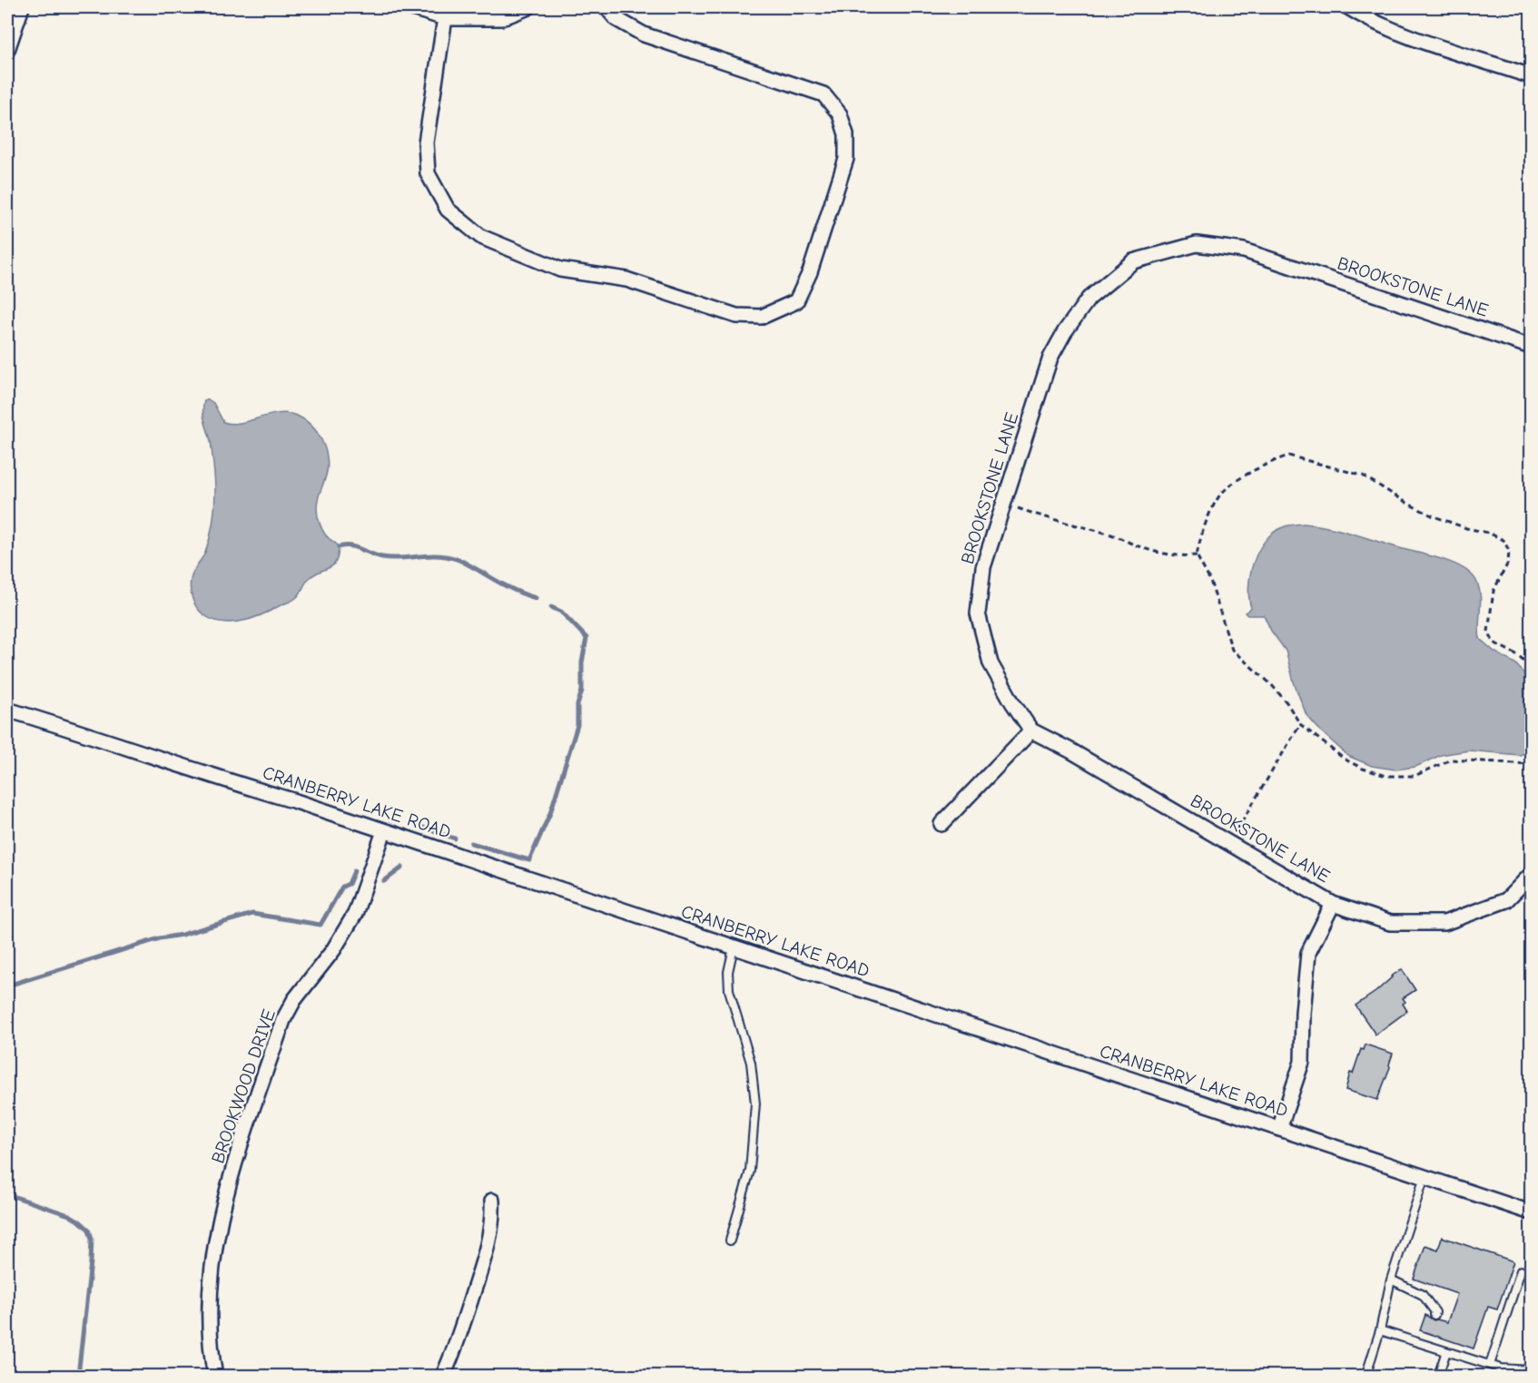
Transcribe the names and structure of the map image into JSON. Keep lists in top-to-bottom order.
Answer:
{
  "streets": {
    "street": ["BROOKSTONE LANE", "CRANBERRY LAKE ROAD", "BROOKWOOD DRIVE"]
  },
  "crossings": [
    ["CRANBERRY LAKE ROAD", "BROOKWOOD DRIVE"]
  ]
}
